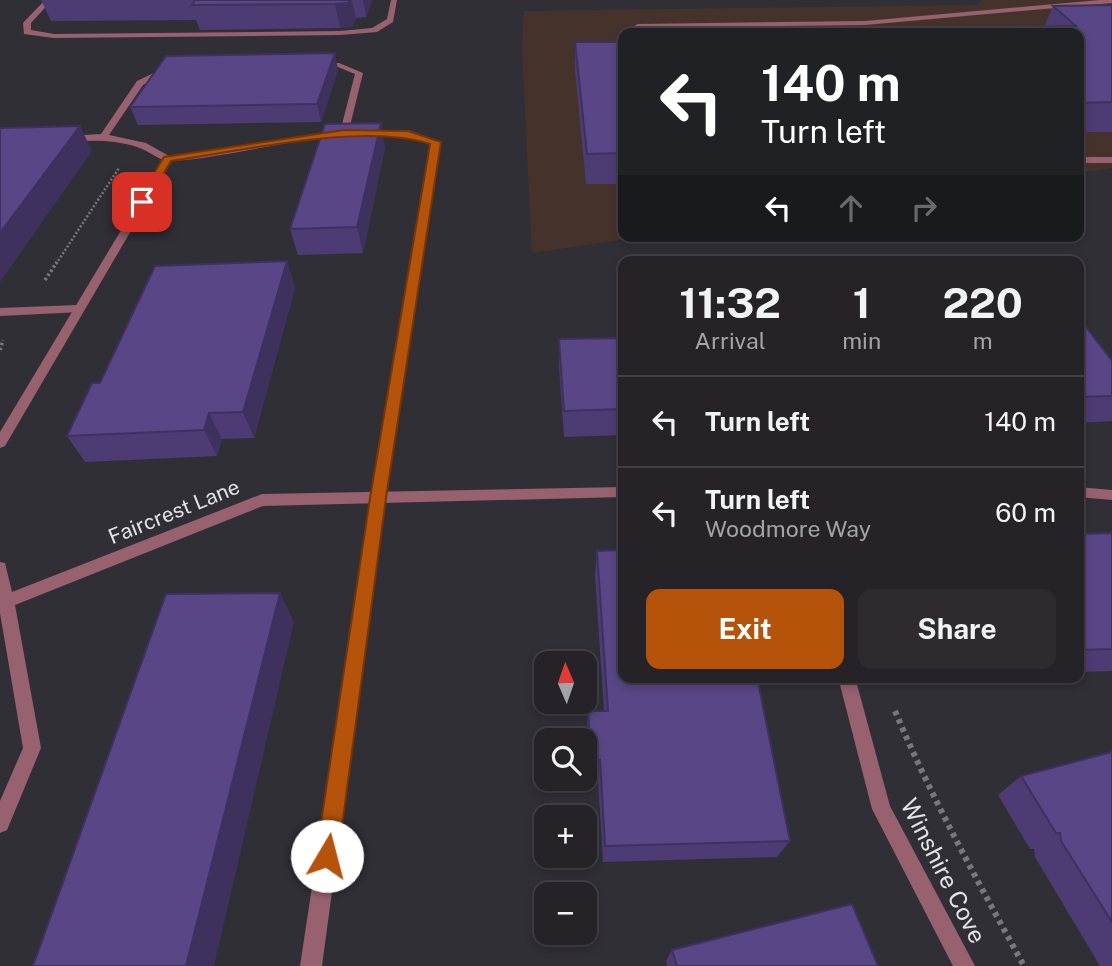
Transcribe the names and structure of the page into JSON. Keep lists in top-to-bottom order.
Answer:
{
  "streets": {
    "street": ["Faircrest Lane", "Winshire Cove"]
  },
  "north": "top",
  "page": {
    "turn": ["140 m", "Turn left"],
    "eta": [
      "11:32",
      "Arrival",
      "1",
      "min",
      "220",
      "m"
    ],
    "list": [
      {
        "name": "Turn left",
        "value": "140 m"
      },
      {
        "name": "Turn left",
        "note": "Woodmore Way",
        "value": "60 m"
      }
    ],
    "buttons": ["Exit", "Share"],
    "map_buttons": ["+", "−"]
  }
}
